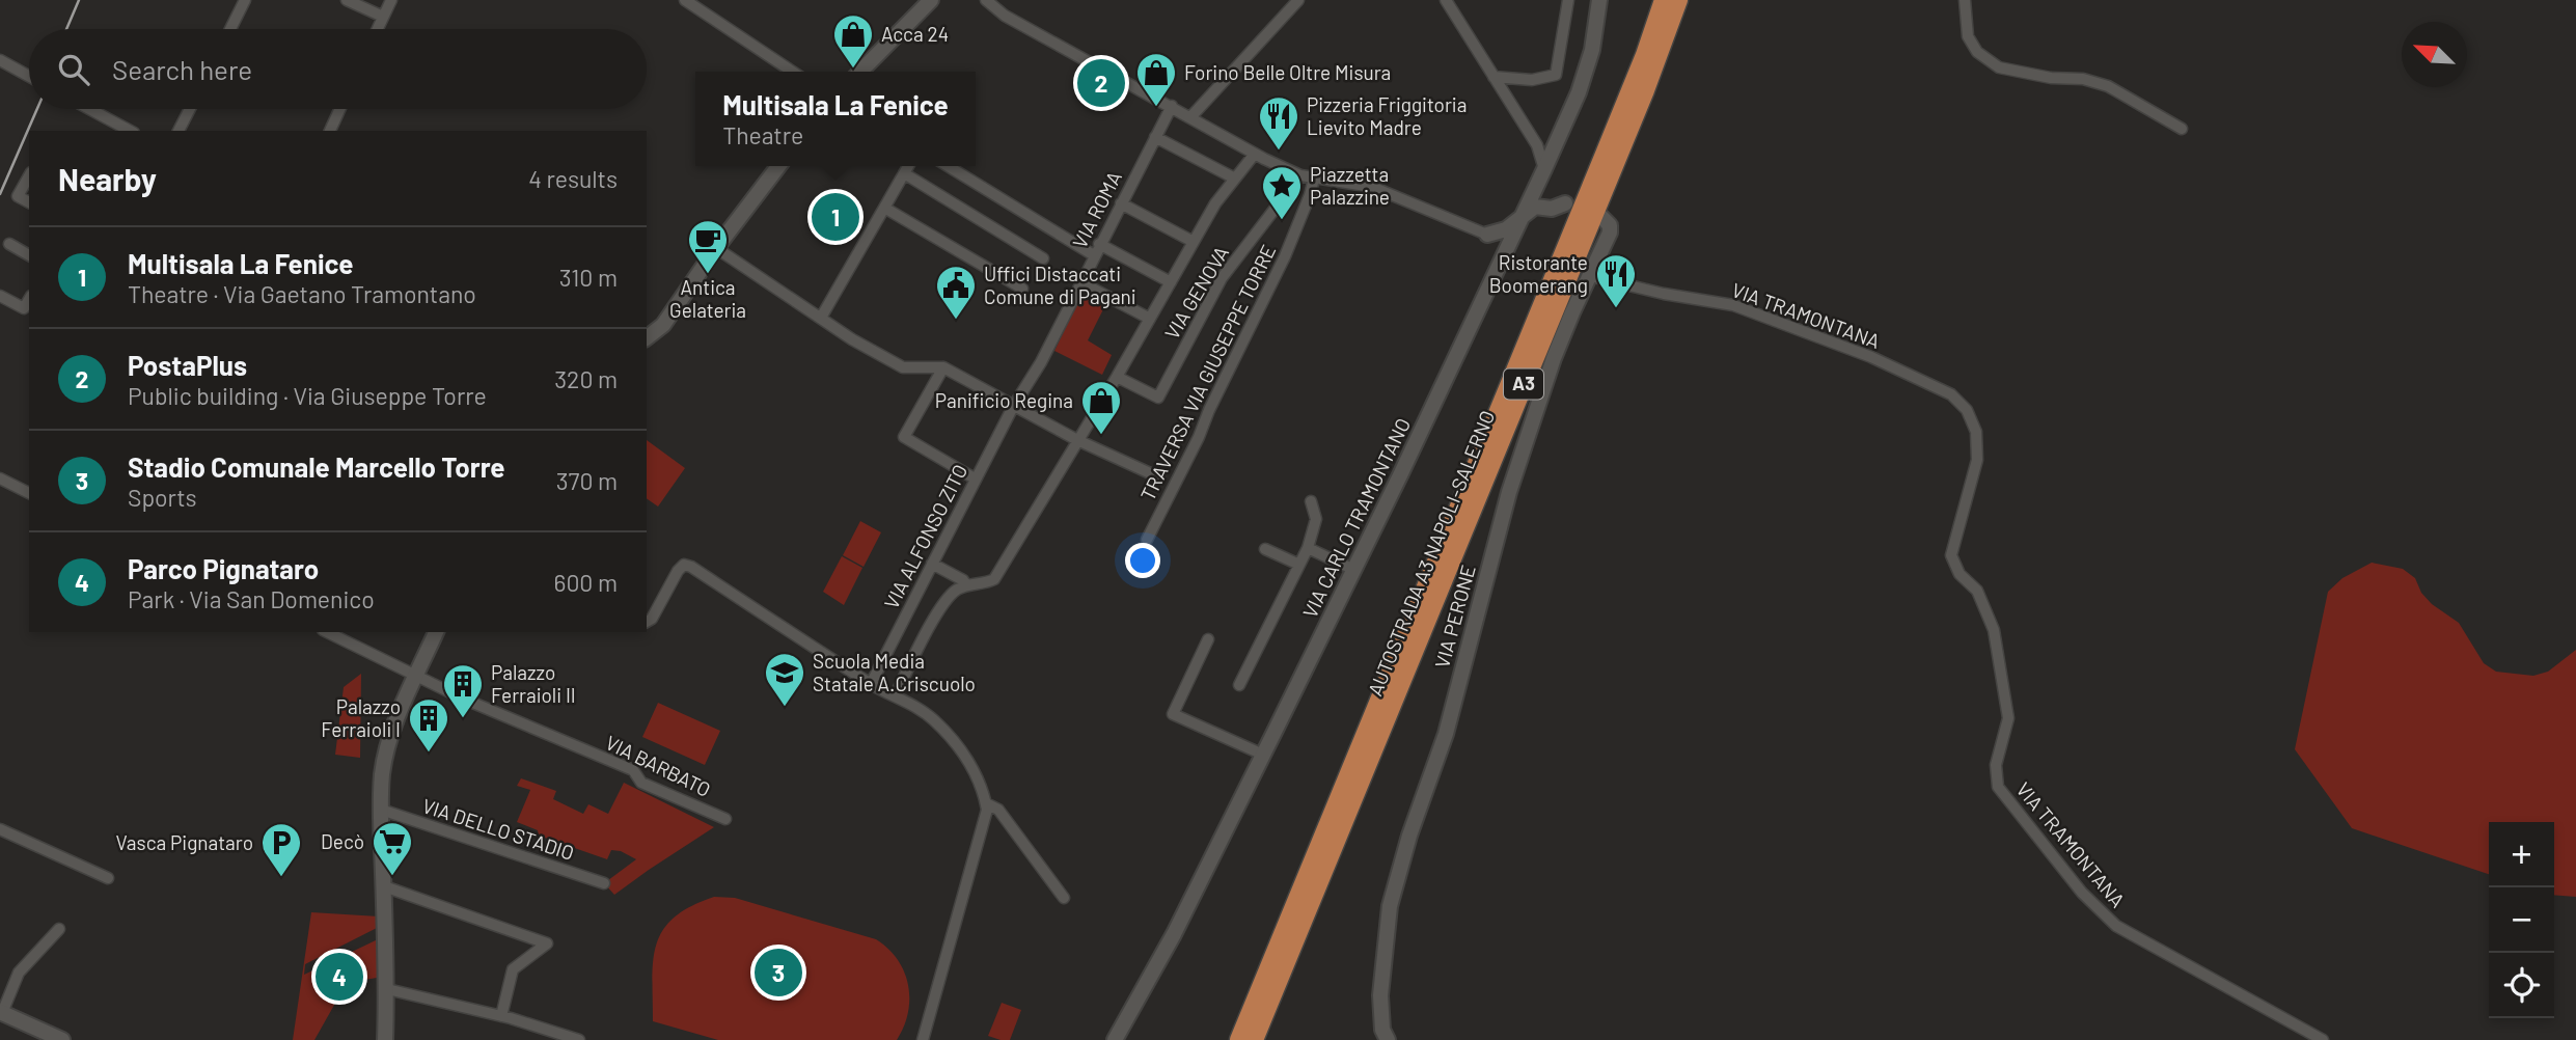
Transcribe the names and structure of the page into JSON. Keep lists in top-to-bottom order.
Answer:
{
  "streets": {
    "highway": ["A3", "AUTOSTRADA A3 NAPOLI-SALERNO"],
    "street": [
      "VIA ROMA",
      "VIA GENOVA",
      "VIA TRAMONTANA",
      "TRAVERSA VIA GIUSEPPE TORRE",
      "VIA CARLO TRAMONTANO",
      "VIA ALFONSO ZITO",
      "VIA PERONE",
      "VIA BARBATO",
      "VIA DELLO STADIO"
    ]
  },
  "crossings": [
    ["VIA ROMA", "VIA ALFONSO ZITO"],
    ["VIA TRAMONTANA", "VIA PERONE"]
  ],
  "places": {
    "shop": ["Acca 24", "Forino Belle Oltre Misura", "Panificio Regina"],
    "restaurant": ["Pizzeria Friggitoria Lievito Madre", "Ristorante Boomerang"],
    "place": ["Piazzetta Palazzine"],
    "cafe": ["Antica Gelateria"],
    "public building": ["Uffici Distaccati Comune di Pagani"],
    "school or university": ["Scuola Media Statale A.Criscuolo"],
    "building": ["Palazzo Ferraioli II", "Palazzo Ferraioli I"],
    "supermarket": ["Decò"],
    "parking": ["Vasca Pignataro"]
  },
  "north": "top left",
  "page": {
    "search": "Search here",
    "pins": [
      "2",
      "1",
      "3",
      "4"
    ],
    "popup": ["Multisala La Fenice", "Theatre"],
    "heading": ["Nearby", "4 results"],
    "list": [
      {
        "mark": "1",
        "name": "Multisala La Fenice",
        "note": "Theatre · Via Gaetano Tramontano",
        "value": "310 m"
      },
      {
        "mark": "2",
        "name": "PostaPlus",
        "note": "Public building · Via Giuseppe Torre",
        "value": "320 m"
      },
      {
        "mark": "3",
        "name": "Stadio Comunale Marcello Torre",
        "note": "Sports",
        "value": "370 m"
      },
      {
        "mark": "4",
        "name": "Parco Pignataro",
        "note": "Park · Via San Domenico",
        "value": "600 m"
      }
    ],
    "map_buttons": ["+", "−"]
  }
}
